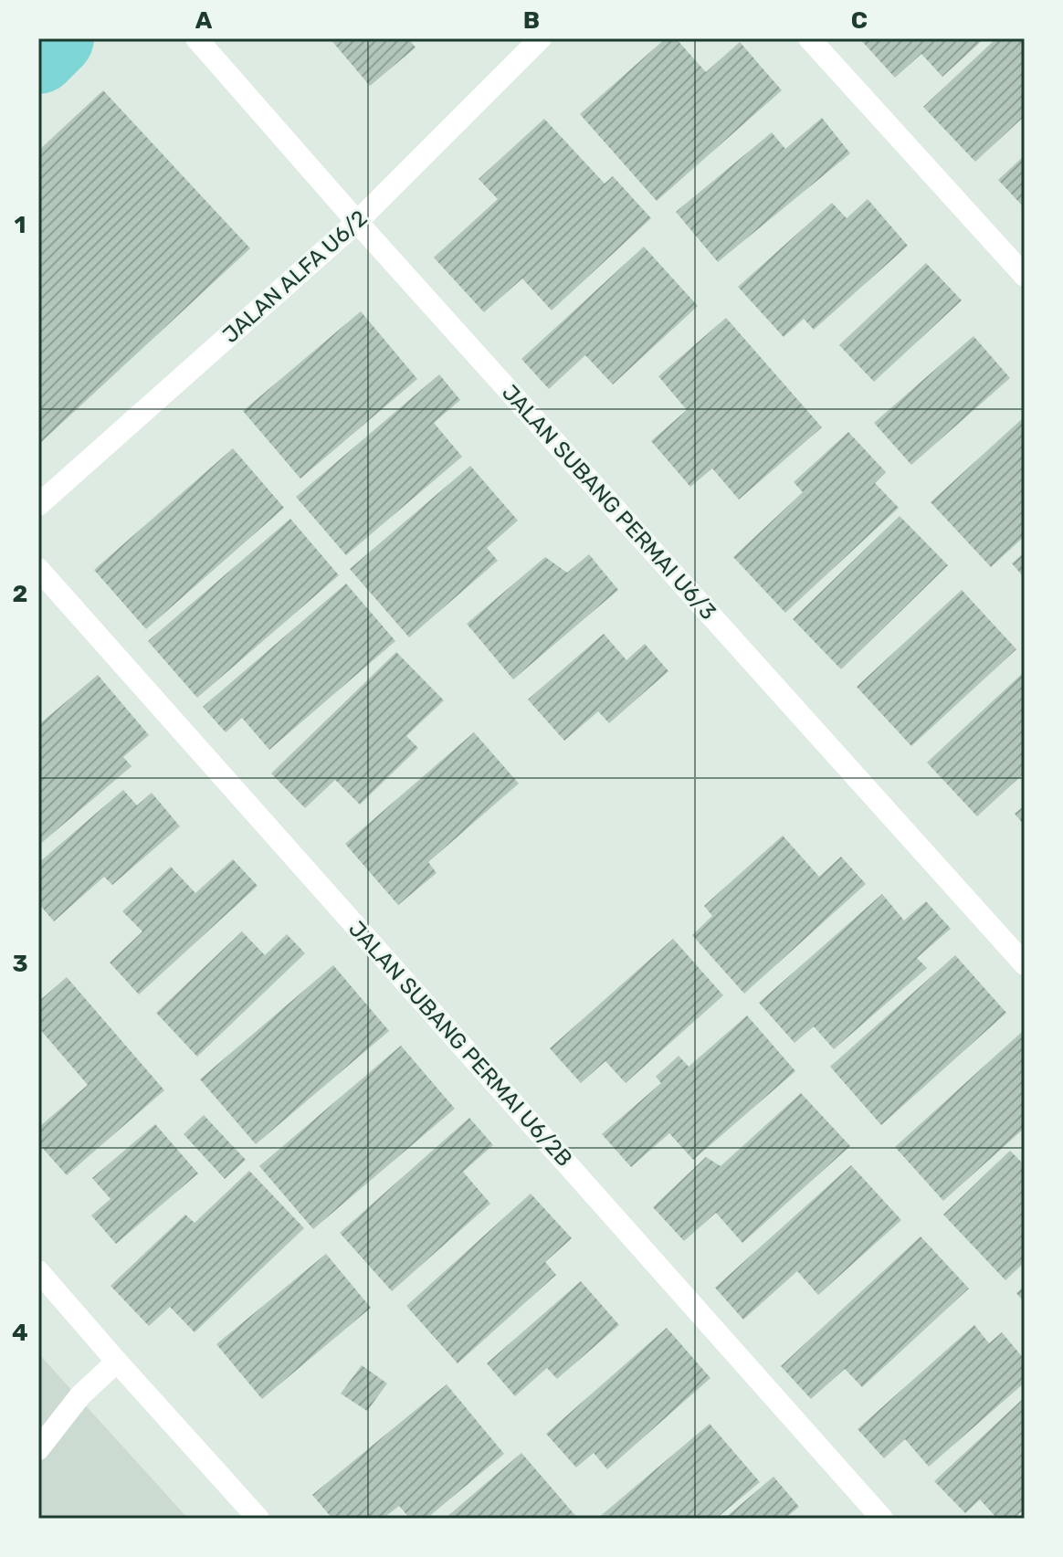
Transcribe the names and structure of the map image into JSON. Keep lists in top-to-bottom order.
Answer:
{
  "streets": {
    "street": ["JALAN ALFA U6/2", "JALAN SUBANG PERMAI U6/3", "JALAN SUBANG PERMAI U6/2B"]
  },
  "crossings": [
    ["JALAN ALFA U6/2", "JALAN SUBANG PERMAI U6/3"]
  ],
  "grid": {
    "columns": ["A", "B", "C"],
    "rows": [
      "1",
      "2",
      "3",
      "4"
    ]
  }
}
